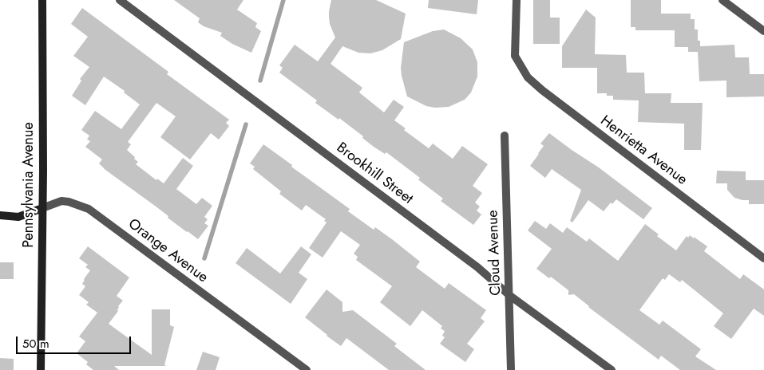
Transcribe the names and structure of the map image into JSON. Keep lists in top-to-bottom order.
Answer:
{
  "streets": {
    "main road": ["Pennsylvania Avenue", "Orange Avenue"],
    "street": ["Henrietta Avenue", "Brookhill Street", "Cloud Avenue"]
  },
  "crossings": [
    ["Brookhill Street", "Cloud Avenue"],
    ["Pennsylvania Avenue", "Orange Avenue"]
  ],
  "scale_bar": "50 m"
}
